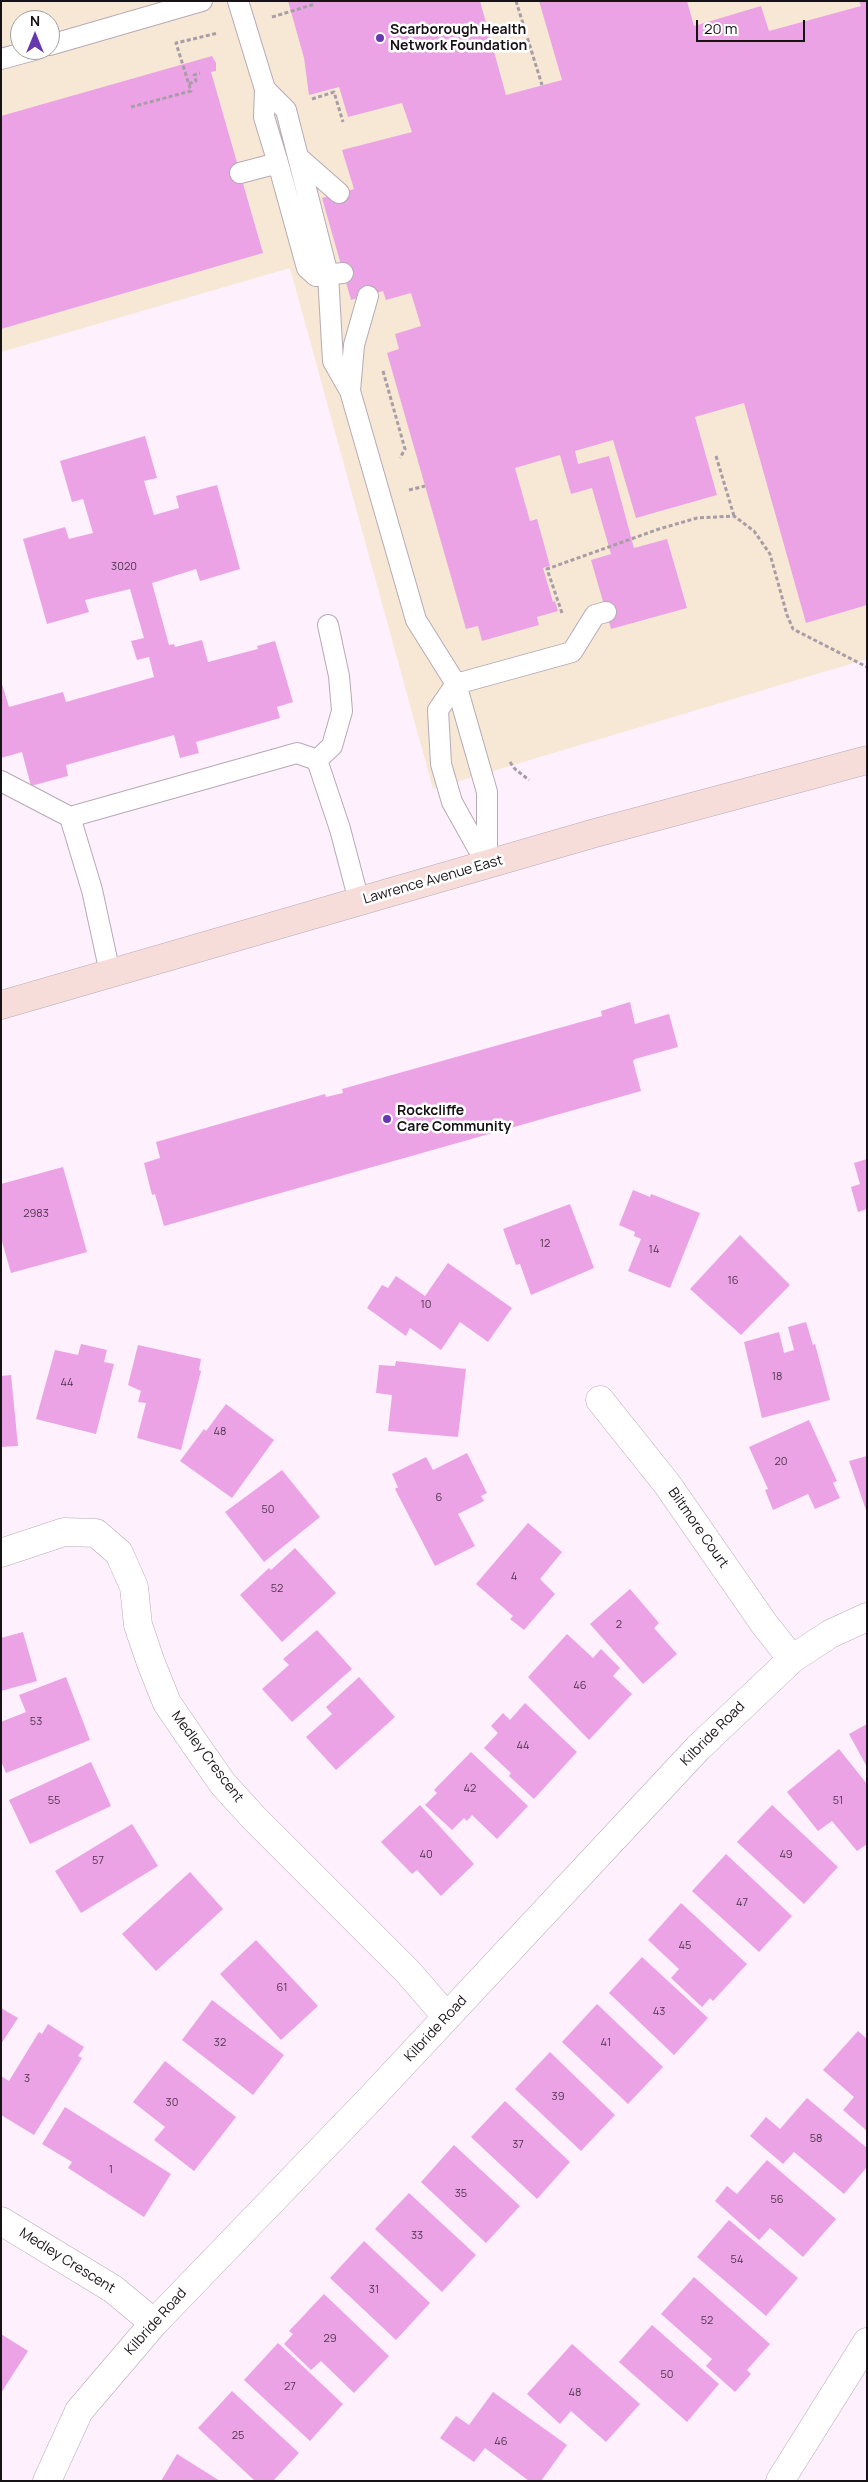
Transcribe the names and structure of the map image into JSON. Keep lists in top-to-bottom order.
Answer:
{
  "streets": {
    "main road": ["Lawrence Avenue East"],
    "street": ["Biltmore Court", "Kilbride Road", "Medley Crescent"]
  },
  "crossings": [
    ["Biltmore Court", "Kilbride Road"],
    ["Kilbride Road", "Medley Crescent"]
  ],
  "places": ["Scarborough Health Network Foundation", "Rockcliffe Care Community"],
  "house_numbers": [
    "3020",
    "2983",
    "12",
    "14",
    "16",
    "10",
    "18",
    "44",
    "48",
    "20",
    "6",
    "50",
    "4",
    "52",
    "2",
    "46",
    "53",
    "44",
    "42",
    "55",
    "51",
    "40",
    "49",
    "57",
    "47",
    "45",
    "61",
    "43",
    "32",
    "41",
    "3",
    "39",
    "30",
    "58",
    "37",
    "1",
    "35",
    "56",
    "33",
    "54",
    "31",
    "52",
    "29",
    "50",
    "27",
    "48",
    "25",
    "46"
  ],
  "scale_bar": "20 m",
  "north": "top"
}
